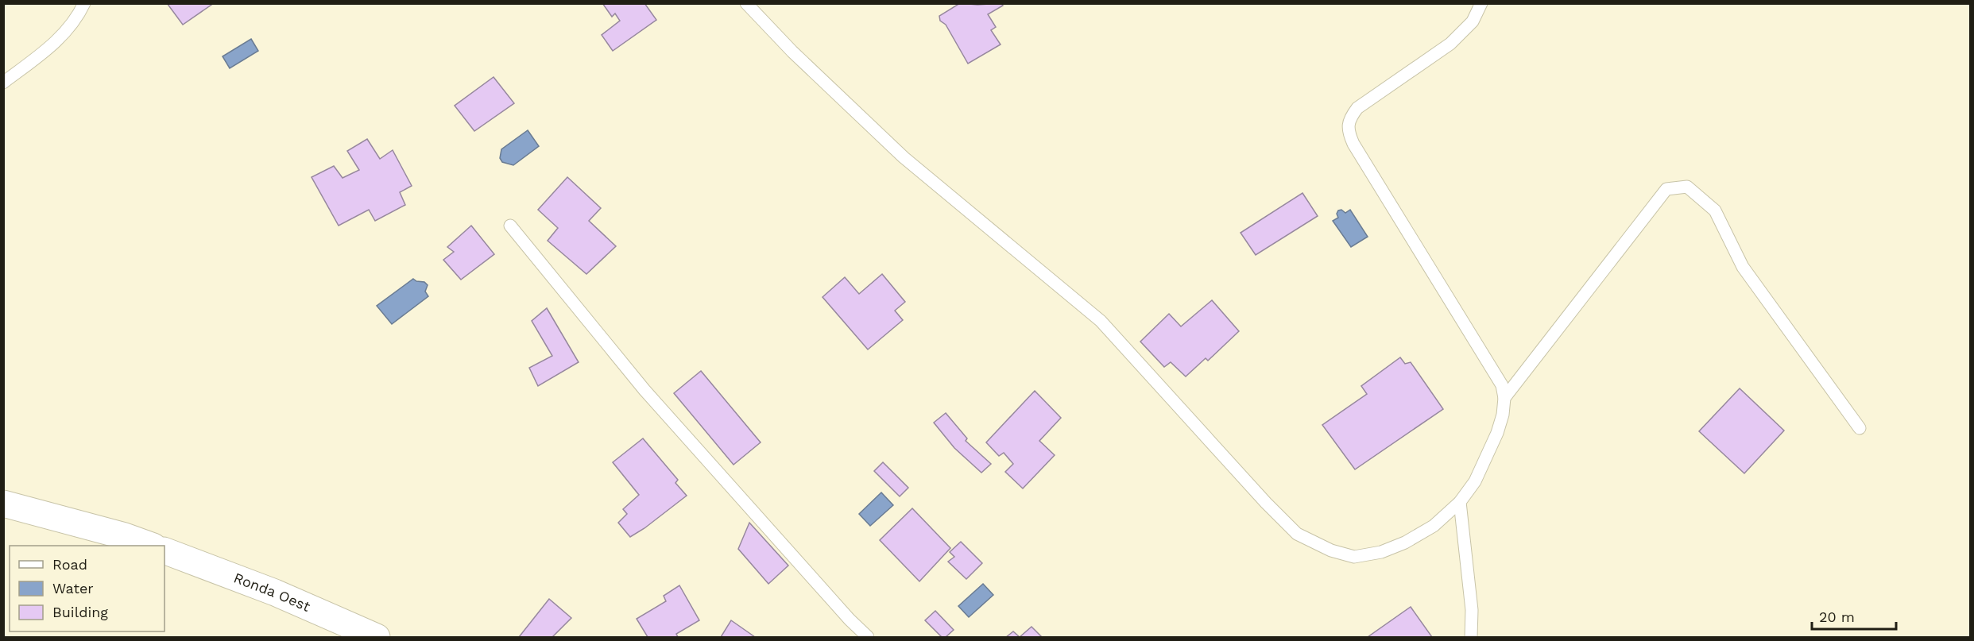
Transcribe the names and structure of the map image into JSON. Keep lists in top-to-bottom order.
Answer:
{
  "streets": {
    "main road": ["Ronda Oest"]
  },
  "legend": ["Road", "Water", "Building"],
  "scale_bar": "20 m"
}
